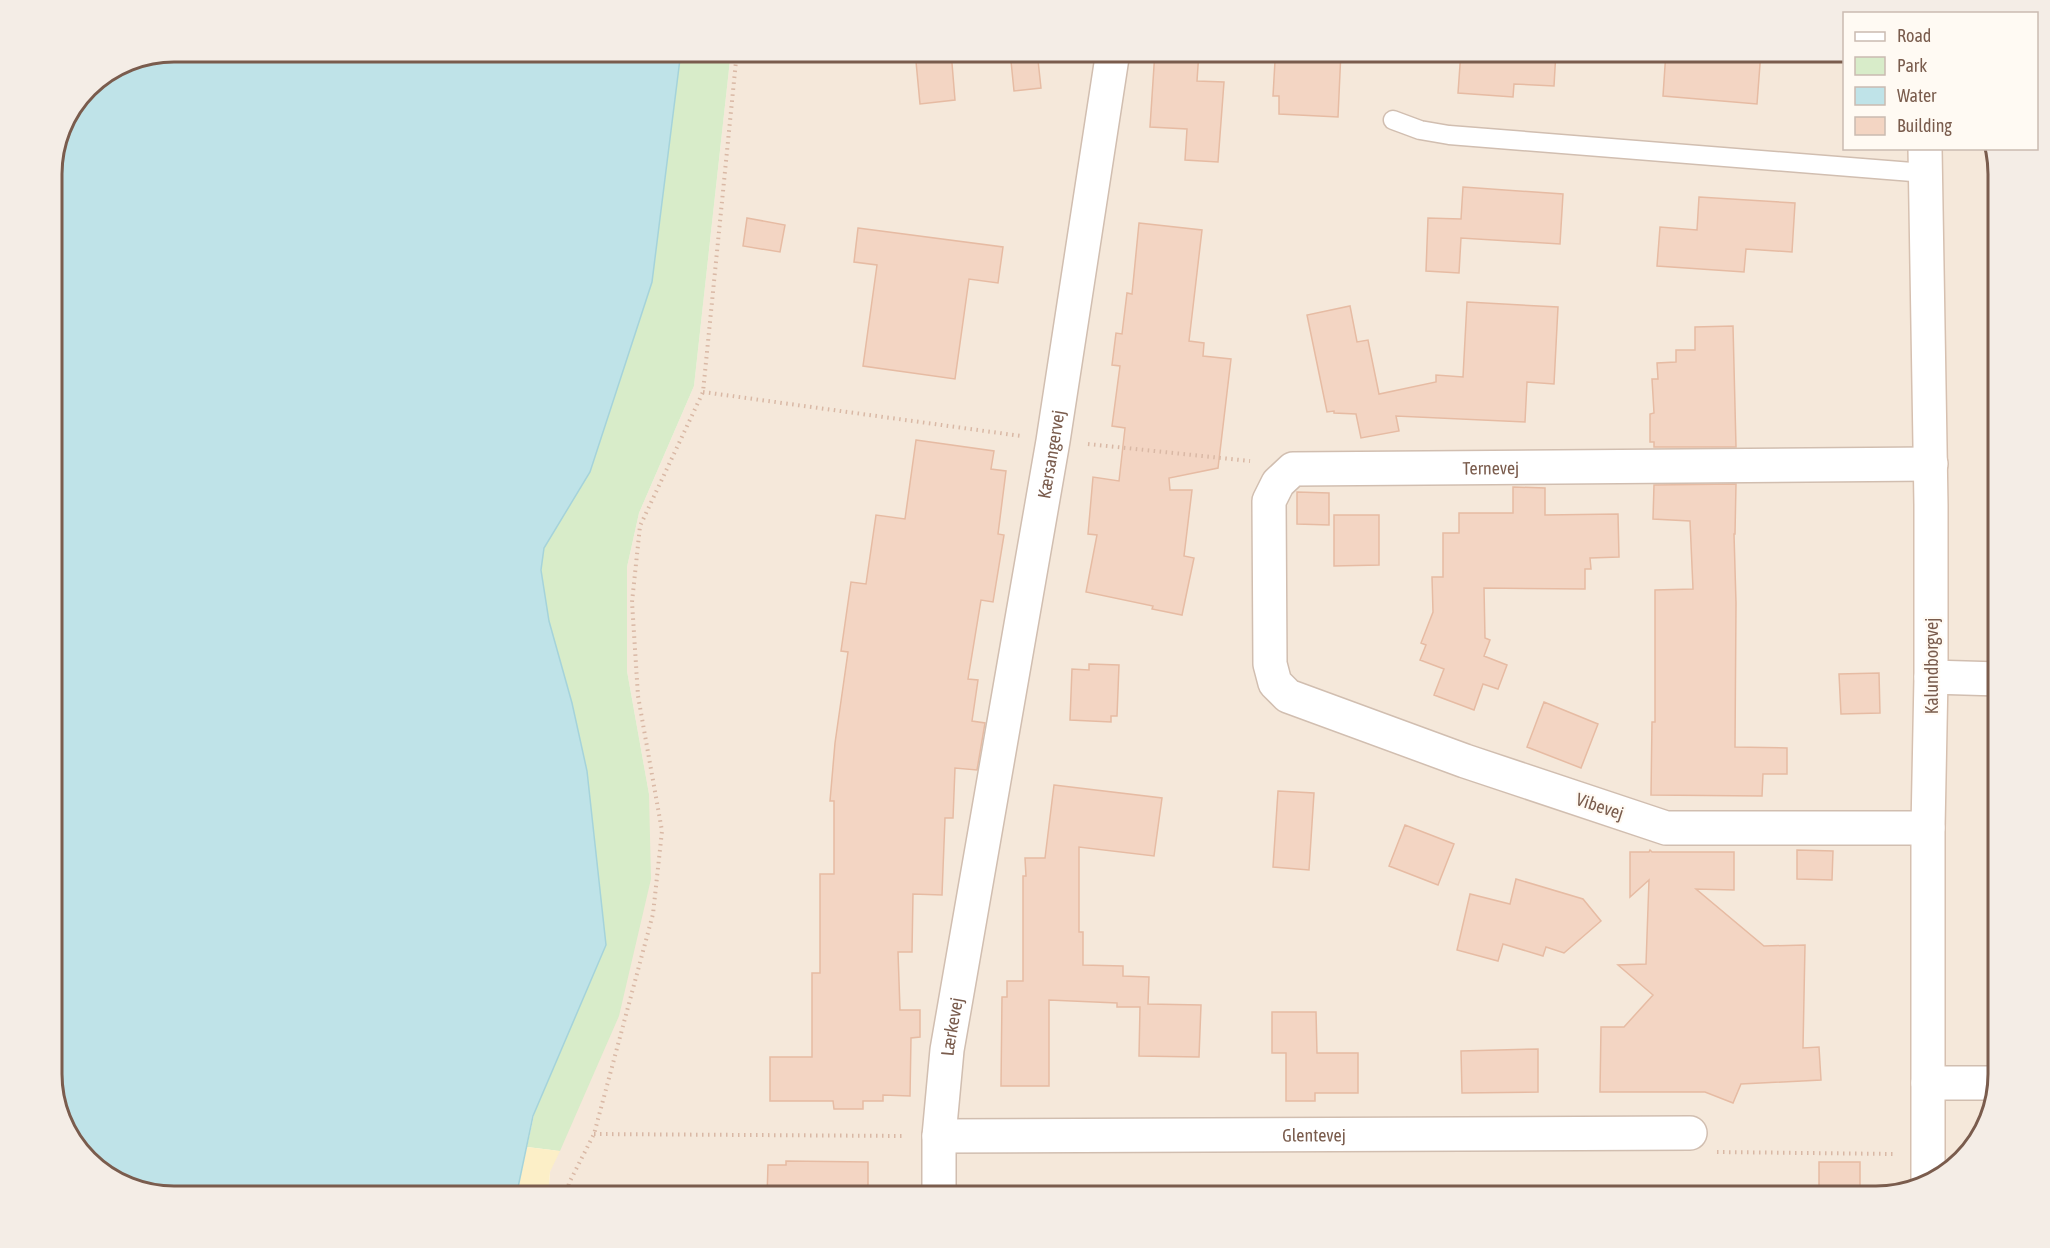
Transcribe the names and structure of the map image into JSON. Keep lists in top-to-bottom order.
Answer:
{
  "streets": {
    "street": [
      "Kærsangervej",
      "Ternevej",
      "Kalundborgvej",
      "Vibevej",
      "Lærkevej",
      "Glentevej"
    ]
  },
  "crossings": [
    ["Kærsangervej", "Lærkevej"],
    ["Ternevej", "Kalundborgvej"],
    ["Ternevej", "Vibevej"],
    ["Kalundborgvej", "Vibevej"],
    ["Lærkevej", "Glentevej"]
  ],
  "legend": [
    "Road",
    "Park",
    "Water",
    "Building"
  ]
}
